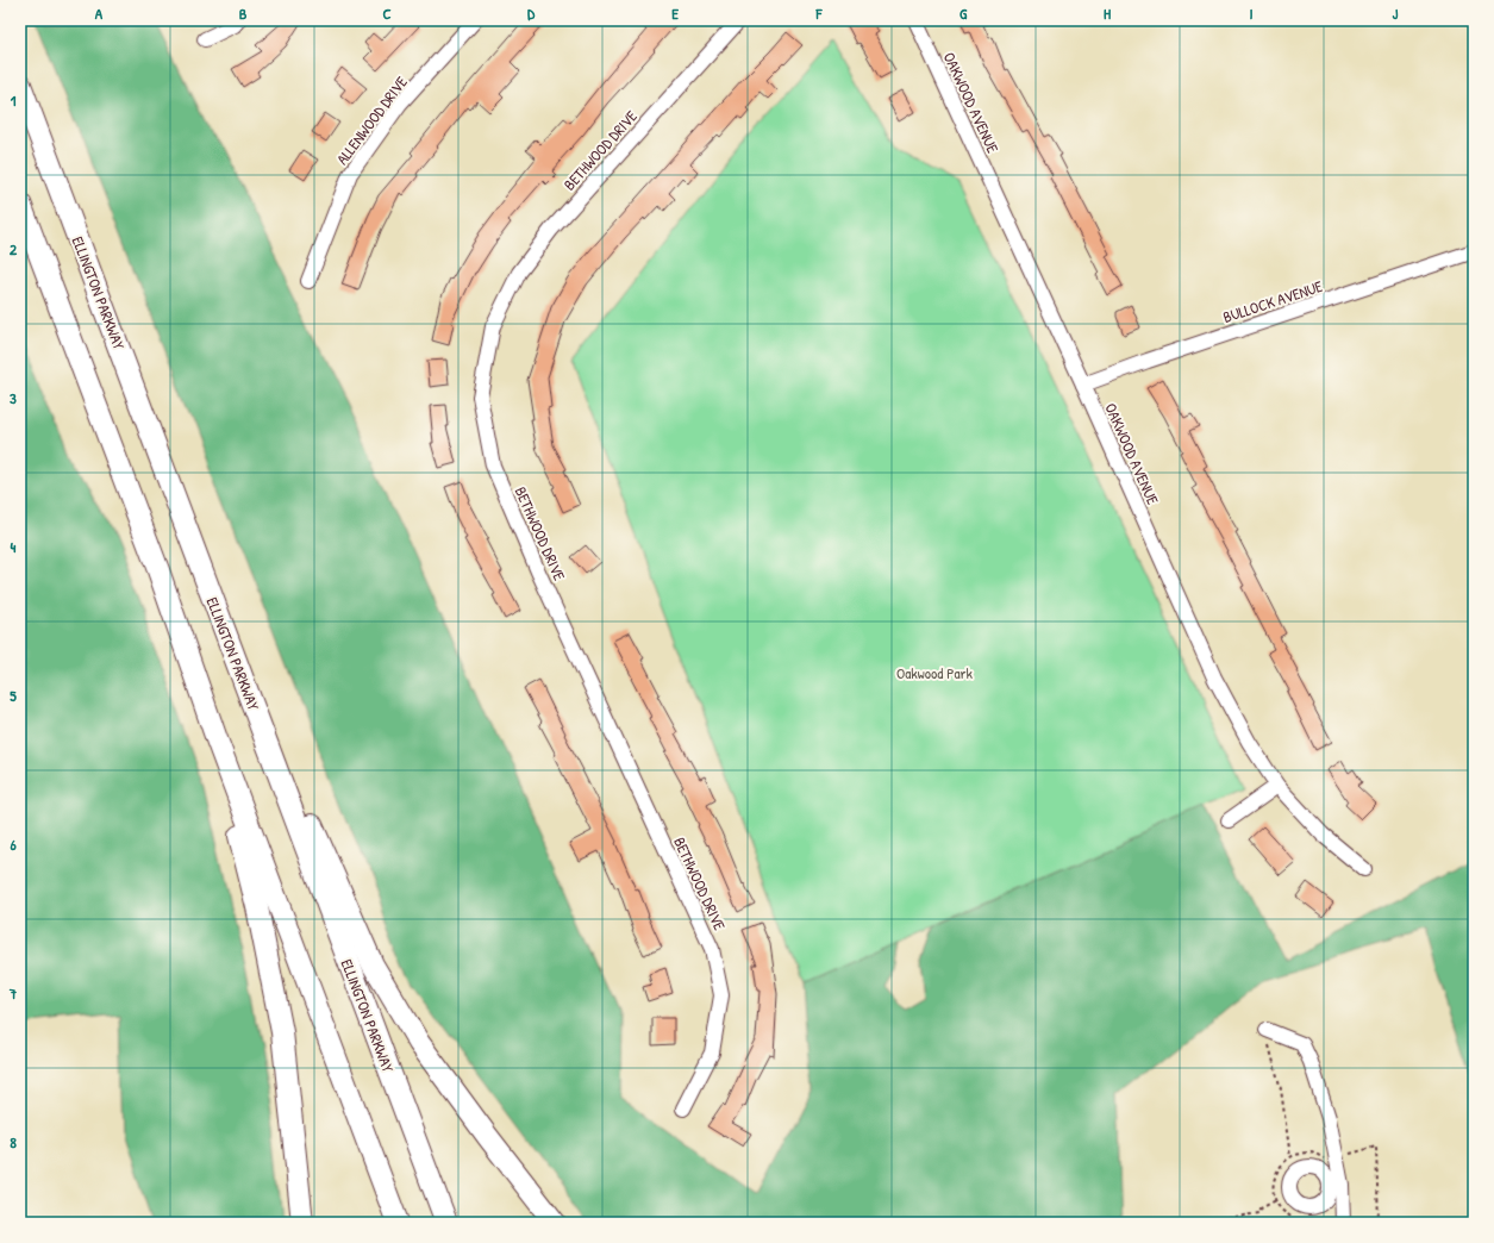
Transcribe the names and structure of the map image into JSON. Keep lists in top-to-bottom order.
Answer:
{
  "streets": {
    "highway": ["ELLINGTON PARKWAY"],
    "street": [
      "OAKWOOD AVENUE",
      "ALLENWOOD DRIVE",
      "BETHWOOD DRIVE",
      "BULLOCK AVENUE"
    ]
  },
  "crossings": [
    ["OAKWOOD AVENUE", "BULLOCK AVENUE"]
  ],
  "parks": ["Oakwood Park"],
  "grid": {
    "columns": [
      "A",
      "B",
      "C",
      "D",
      "E",
      "F",
      "G",
      "H",
      "I",
      "J"
    ],
    "rows": [
      "1",
      "2",
      "3",
      "4",
      "5",
      "6",
      "7",
      "8"
    ]
  }
}
